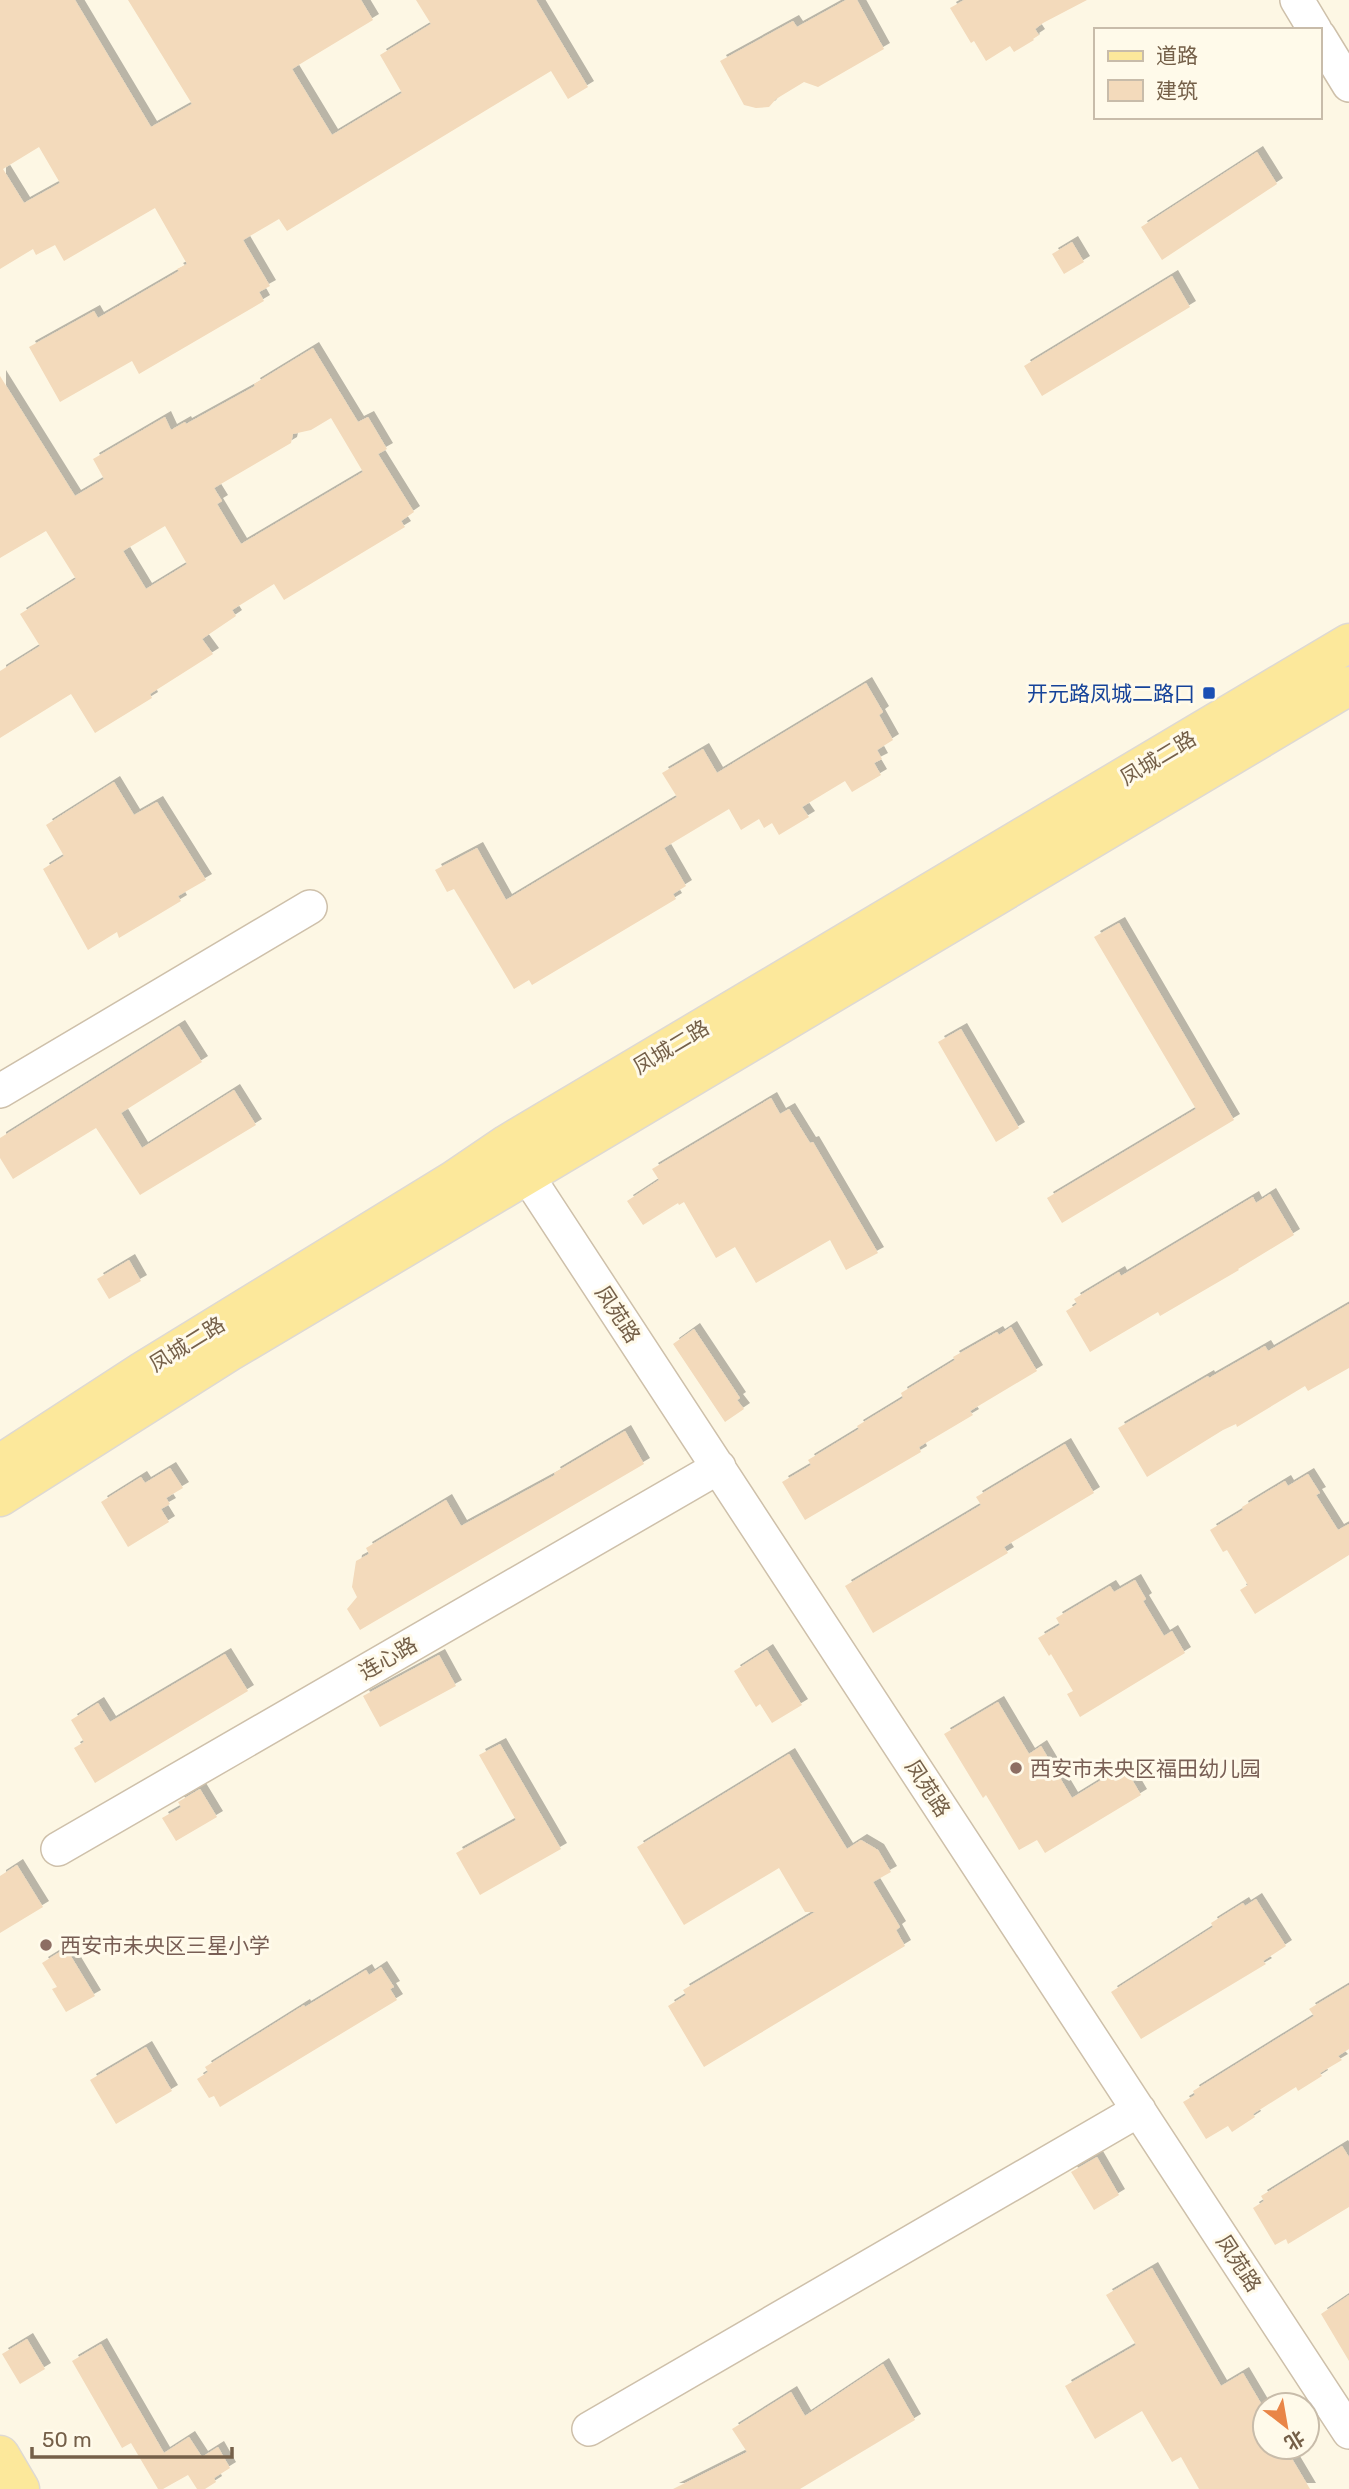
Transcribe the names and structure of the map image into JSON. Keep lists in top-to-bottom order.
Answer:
{
  "streets": {
    "main road": ["凤城二路"],
    "street": ["凤苑路", "连心路"]
  },
  "crossings": [
    ["凤城二路", "凤苑路"],
    ["凤苑路", "连心路"]
  ],
  "places": {
    "transit": ["开元路凤城二路口"],
    "other": ["西安市未央区福田幼儿园", "西安市未央区三星小学"]
  },
  "legend": ["道路", "建筑"],
  "scale_bar": "50 m",
  "north": "bottom right"
}
